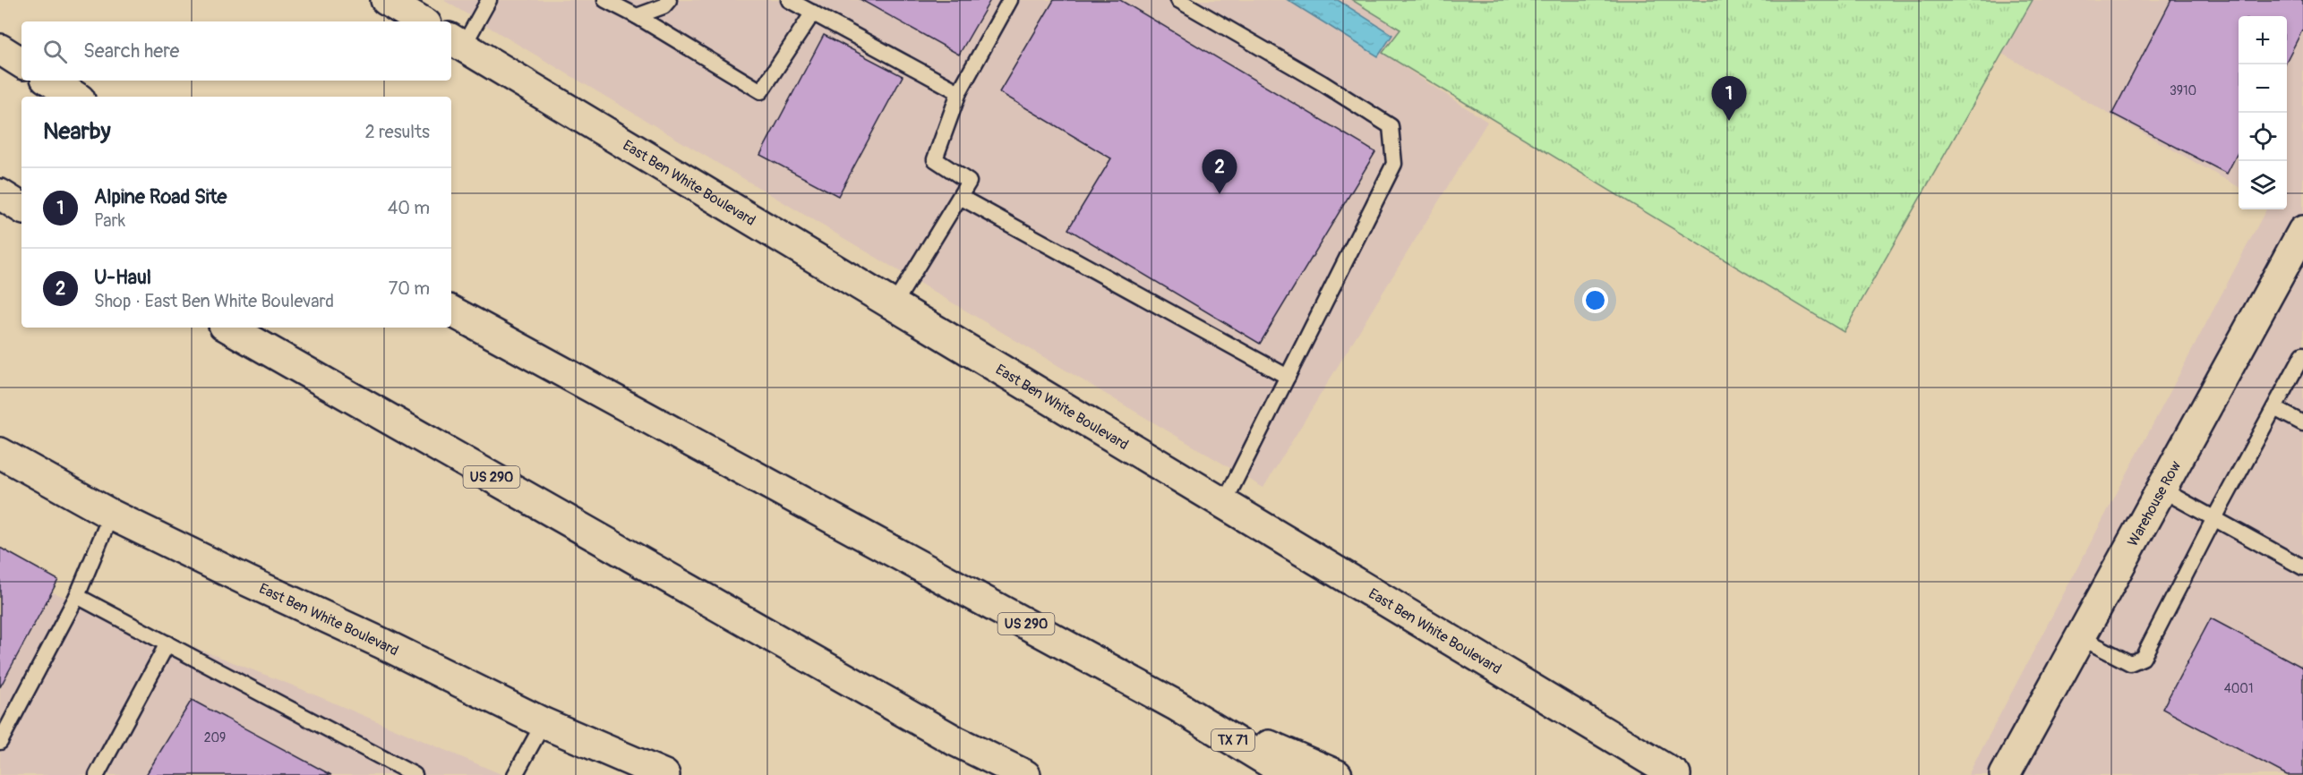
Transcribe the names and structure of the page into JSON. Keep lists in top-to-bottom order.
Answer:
{
  "streets": {
    "main road": [
      "East Ben White Boulevard",
      "US 290",
      "Warehouse Row",
      "TX 71"
    ]
  },
  "crossings": [
    ["US 290", "TX 71"]
  ],
  "house_numbers": ["3910", "4001", "209"],
  "page": {
    "map_buttons": ["+", "−"],
    "search": "Search here",
    "pins": ["1", "2"],
    "heading": ["Nearby", "2 results"],
    "list": [
      {
        "mark": "1",
        "name": "Alpine Road Site",
        "note": "Park",
        "value": "40 m"
      },
      {
        "mark": "2",
        "name": "U-Haul",
        "note": "Shop · East Ben White Boulevard",
        "value": "70 m"
      }
    ]
  }
}
